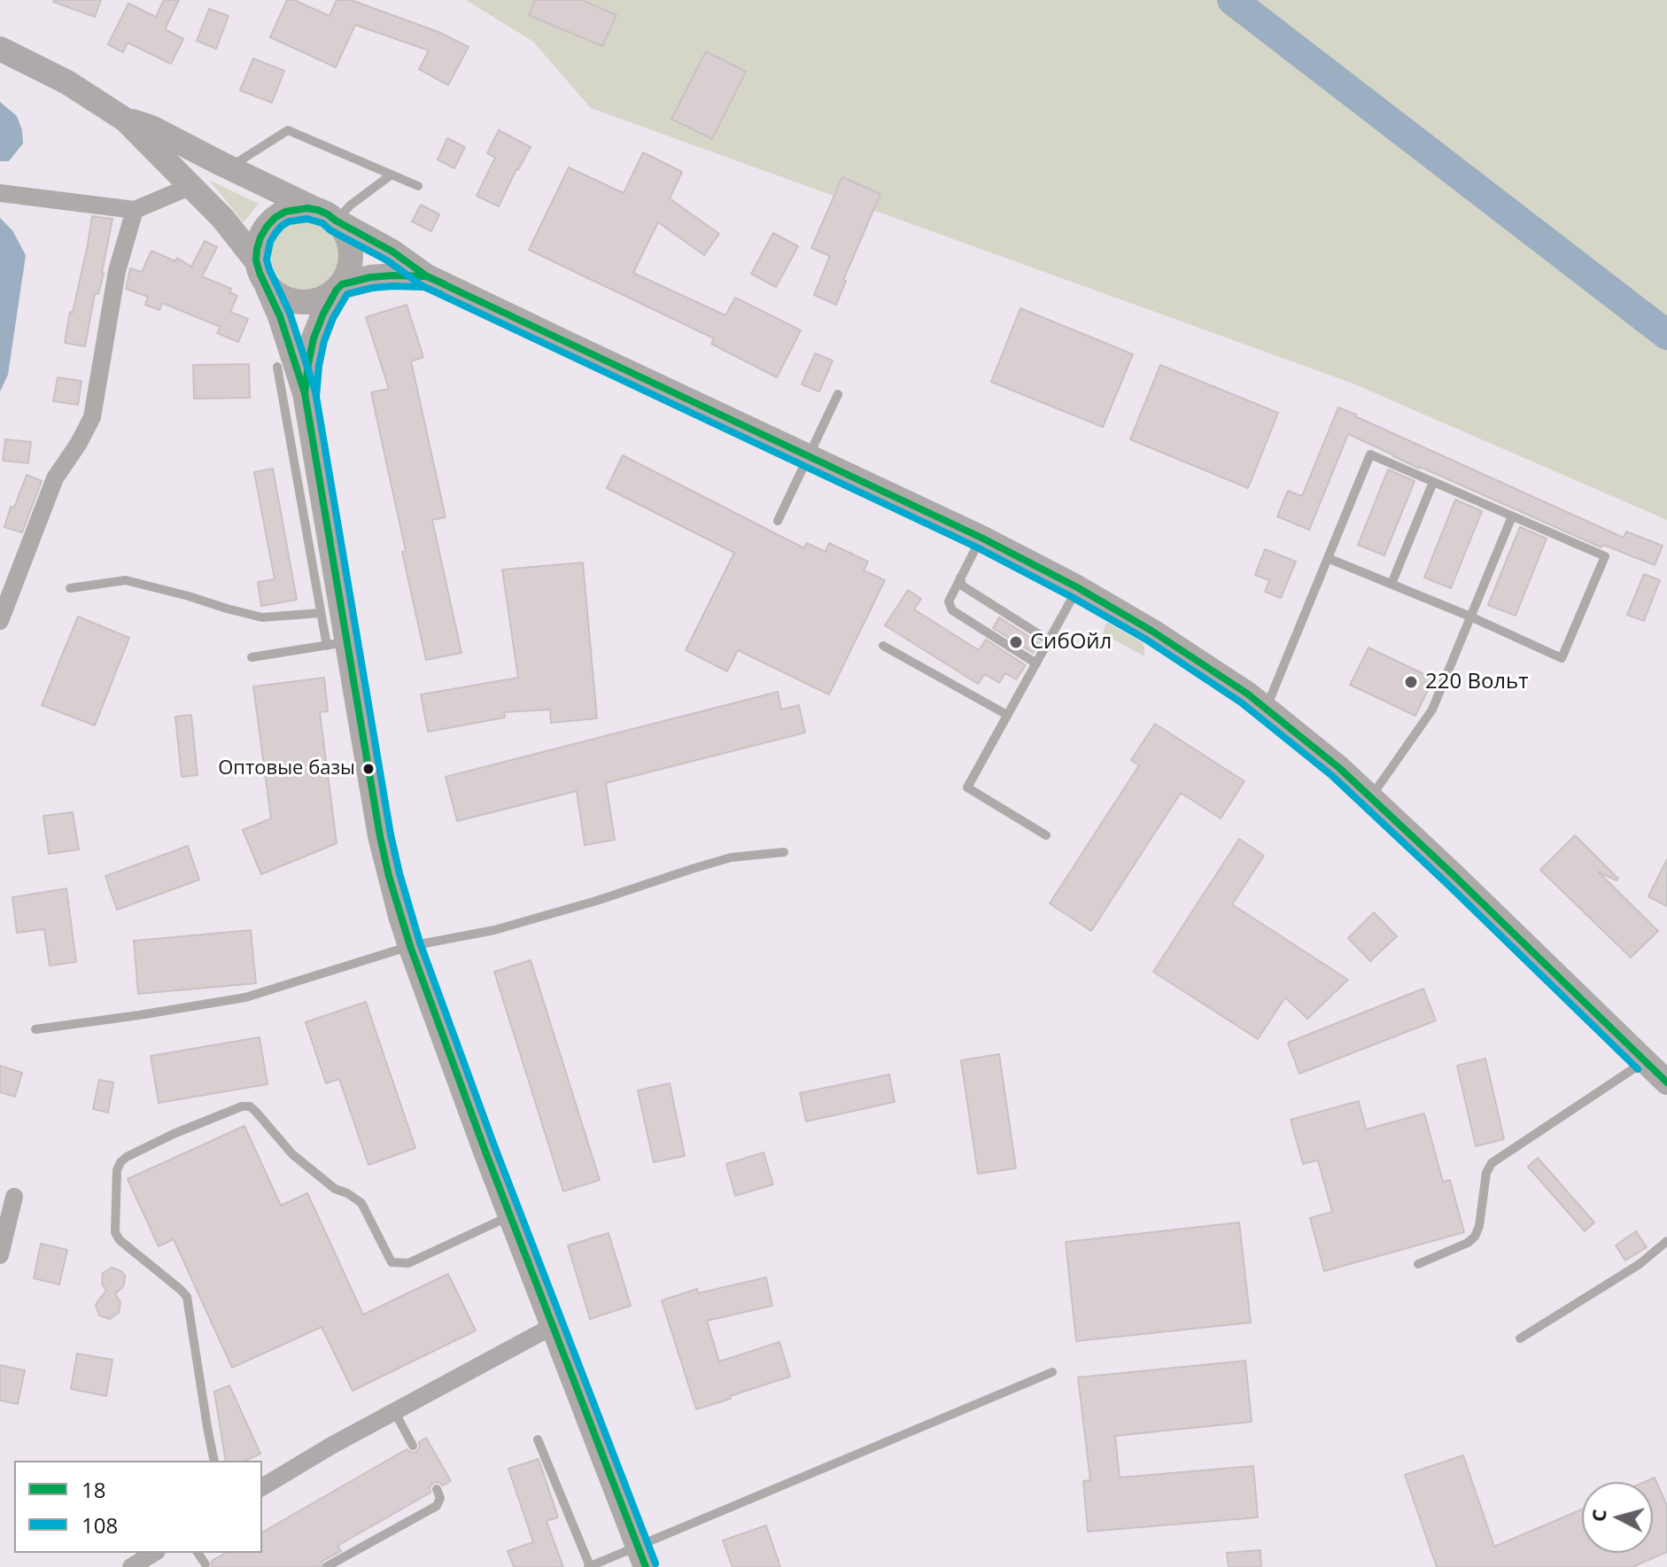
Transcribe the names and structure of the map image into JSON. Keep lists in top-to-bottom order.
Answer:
{
  "places": ["СибОйл", "220 Вольт", "Оптовые базы"],
  "lines": ["transit line 18", "transit line 108"],
  "legend": ["18", "108"],
  "north": "left"
}
